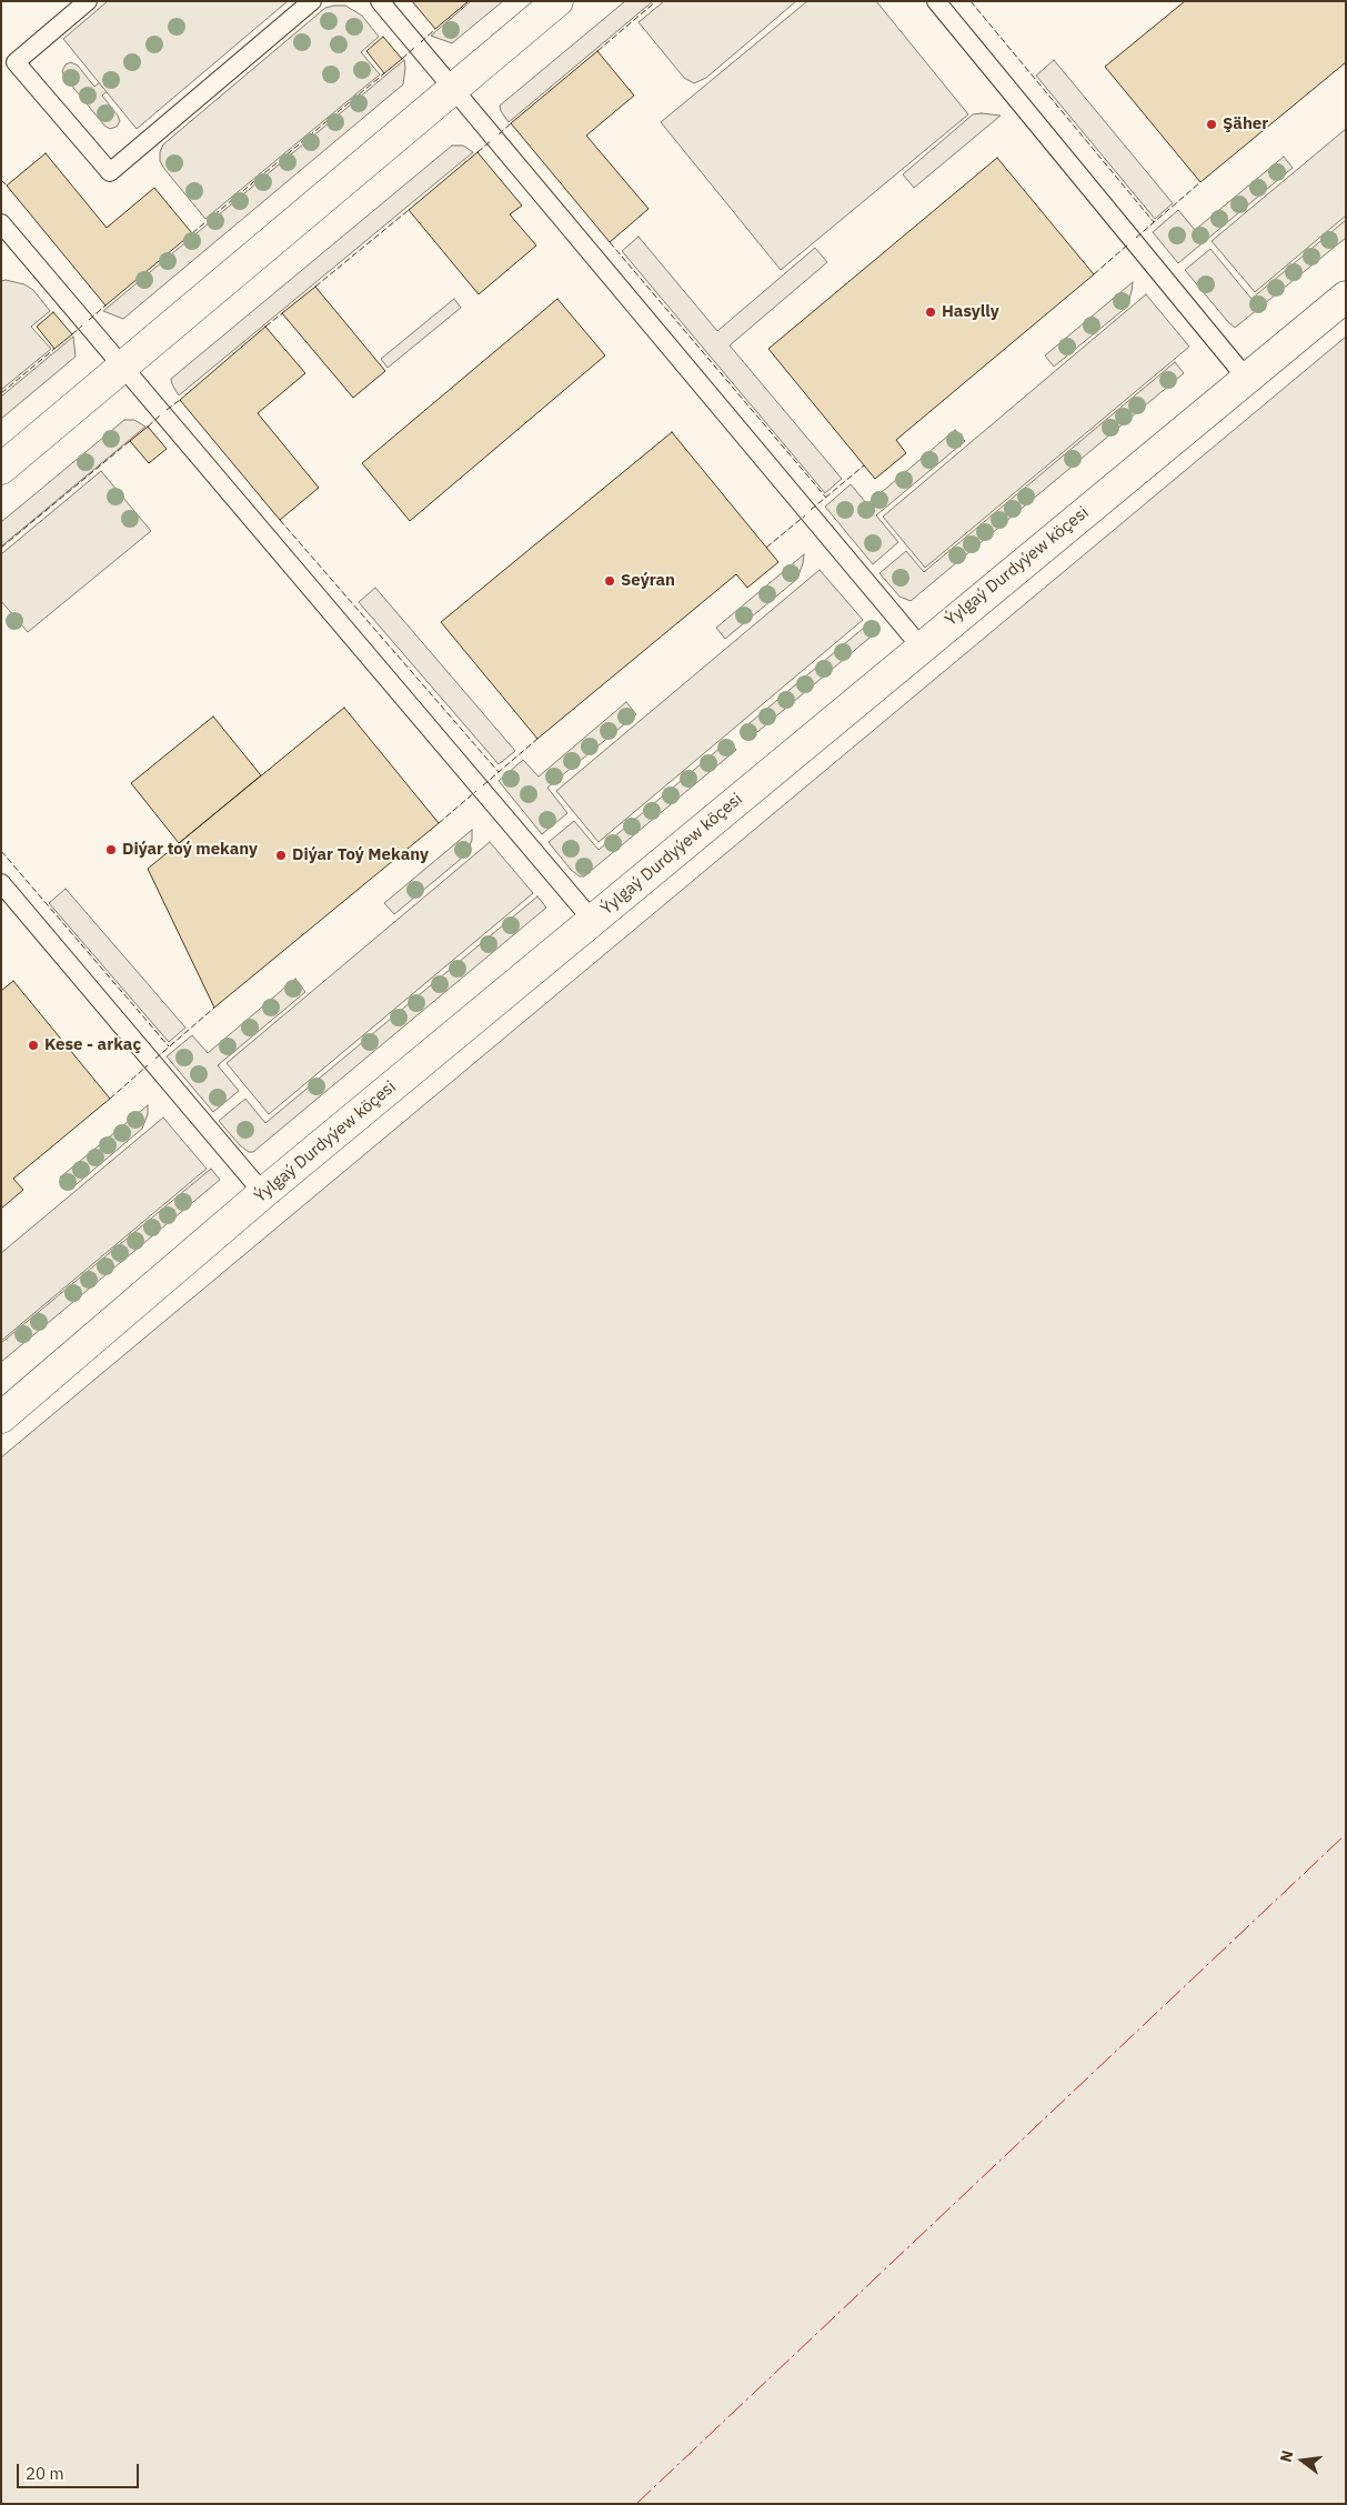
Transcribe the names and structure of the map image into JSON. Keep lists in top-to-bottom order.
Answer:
{
  "streets": {
    "street": ["Ýylgaý Durdyýew köçesi"]
  },
  "places": [
    "Şäher",
    "Hasylly",
    "Seýran",
    "Diýar toý mekany",
    "Diýar Toý Mekany",
    "Kese - arkaç"
  ],
  "scale_bar": "20 m",
  "north": "left"
}
